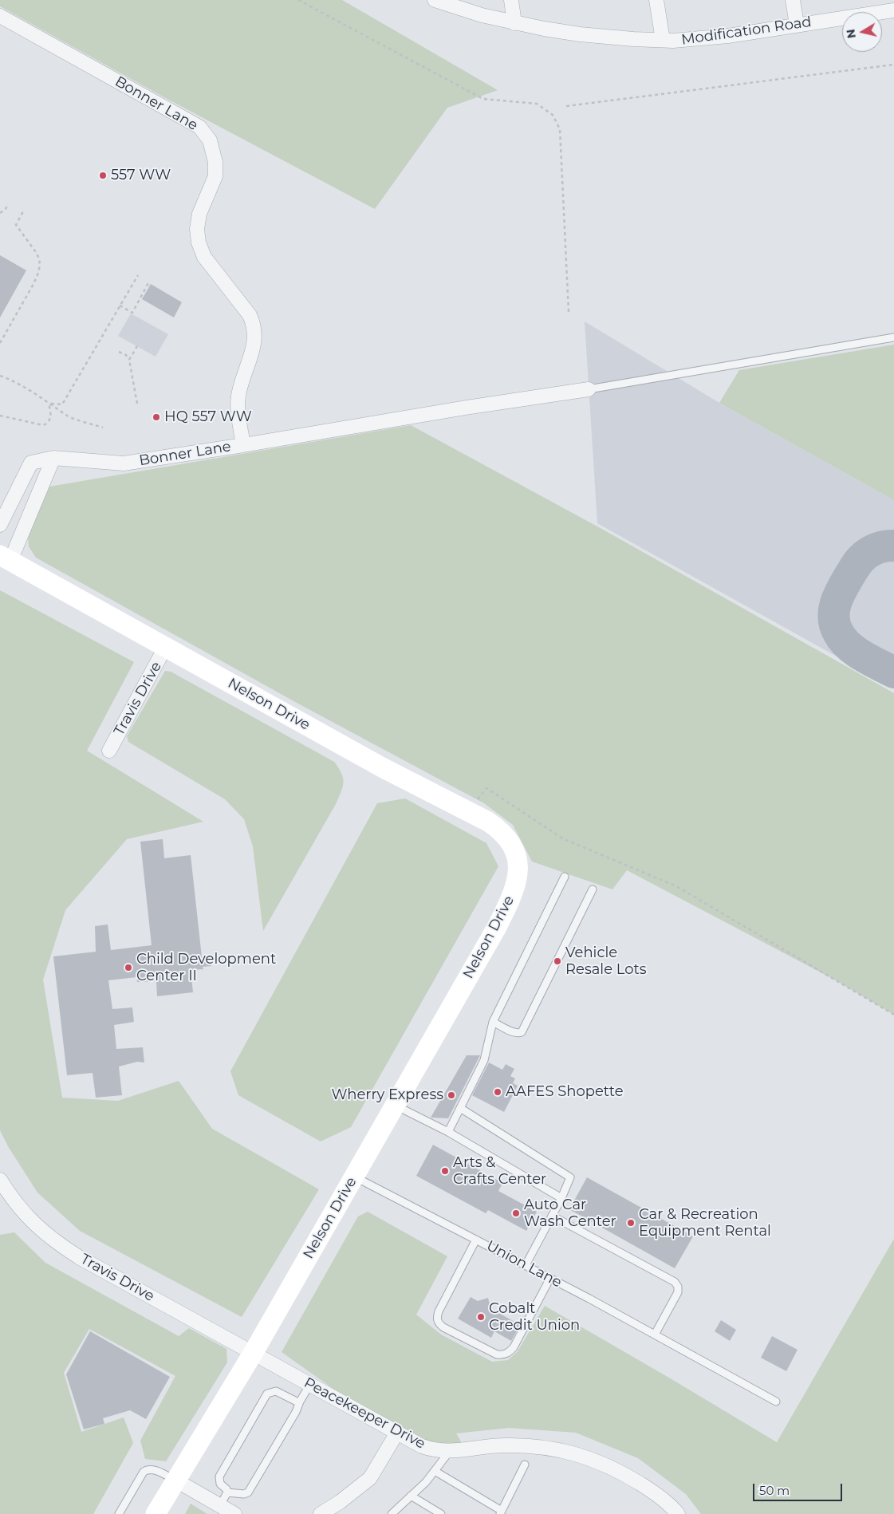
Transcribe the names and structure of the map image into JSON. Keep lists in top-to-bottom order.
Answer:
{
  "streets": {
    "street": [
      "Modification Road",
      "Bonner Lane",
      "Travis Drive",
      "Nelson Drive",
      "Peacekeeper Drive"
    ],
    "lane": ["Union Lane"]
  },
  "crossings": [
    ["Travis Drive", "Nelson Drive"],
    ["Travis Drive", "Peacekeeper Drive"],
    ["Nelson Drive", "Union Lane"],
    ["Nelson Drive", "Peacekeeper Drive"]
  ],
  "places": [
    "557 WW",
    "HQ 557 WW",
    "Vehicle Resale Lots",
    "Child Development Center II",
    "AAFES Shopette",
    "Wherry Express",
    "Arts & Crafts Center",
    "Auto Car Wash Center",
    "Car & Recreation Equipment Rental",
    "Cobalt Credit Union"
  ],
  "scale_bar": "50 m",
  "north": "left"
}
